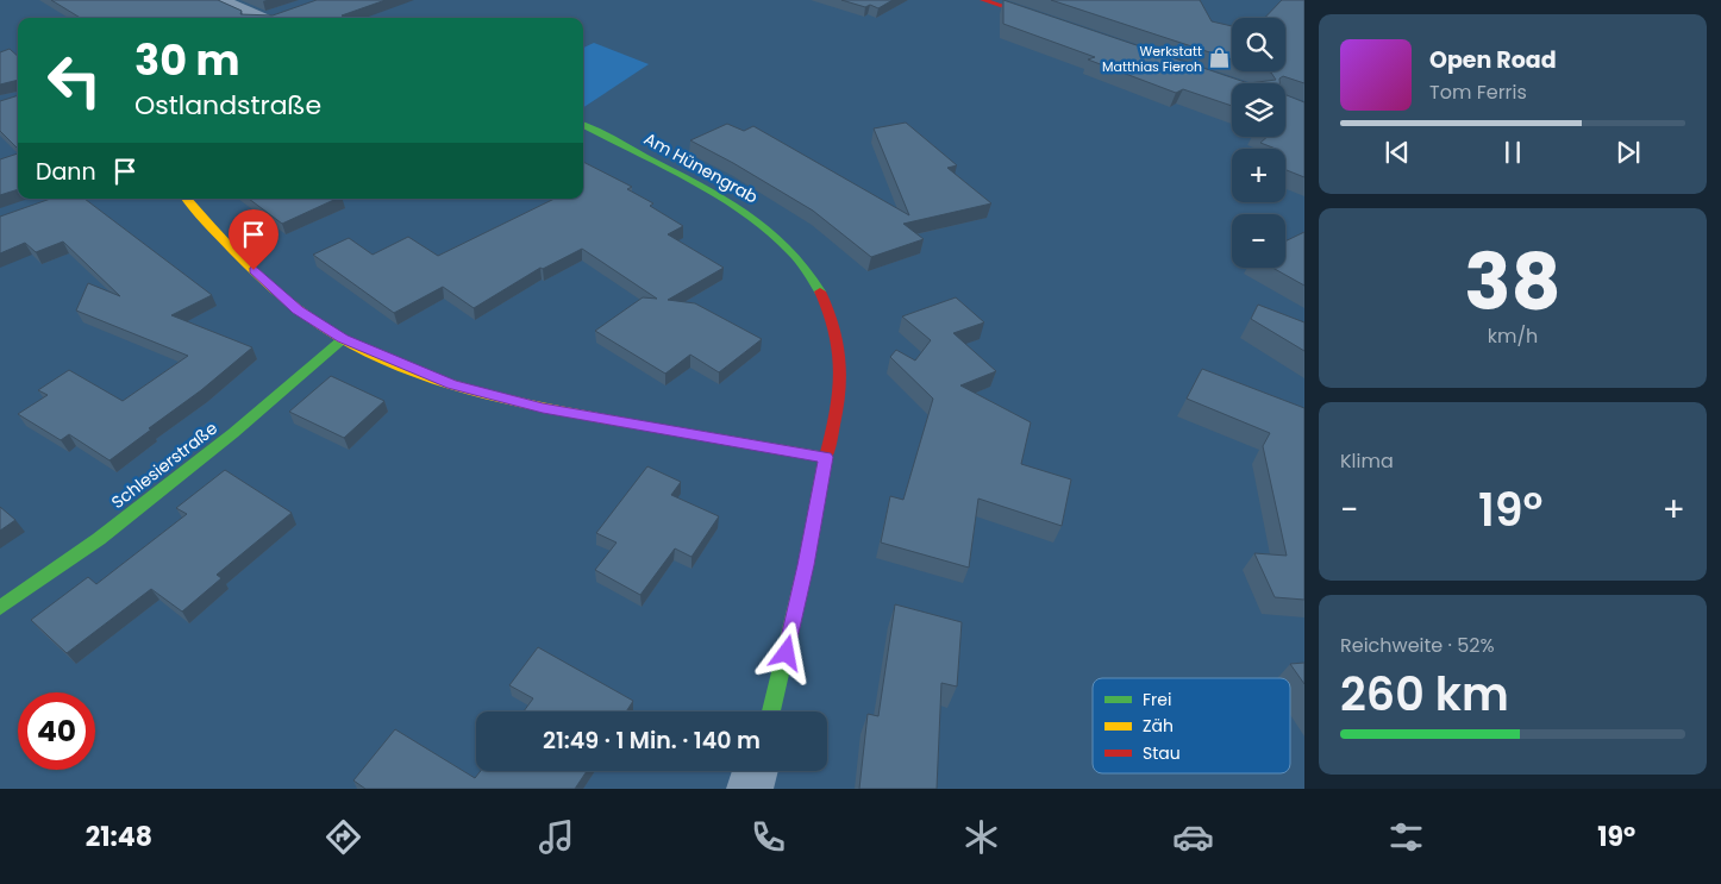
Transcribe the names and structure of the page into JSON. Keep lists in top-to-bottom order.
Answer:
{
  "streets": {
    "street": ["Am Hünengrab", "Schlesierstraße"]
  },
  "places": {
    "shop": ["Werkstatt Matthias Fieroh"]
  },
  "legend": ["Frei", "Zäh", "Stau"],
  "page": {
    "map_buttons": ["+", "−"],
    "turn": ["30 m", "Ostlandstraße"],
    "song": ["Open Road", "Tom Ferris"],
    "then": "Dann",
    "tile": [
      ["38", "km/h"],
      "Klima",
      ["Reichweite · 52%", "260 km"]
    ],
    "heat": ["−", "19°", "+"],
    "limit": "40",
    "trip": "21:49 · 1 Min. · 140 m",
    "tabs": ["21:48", "19°"]
  }
}
